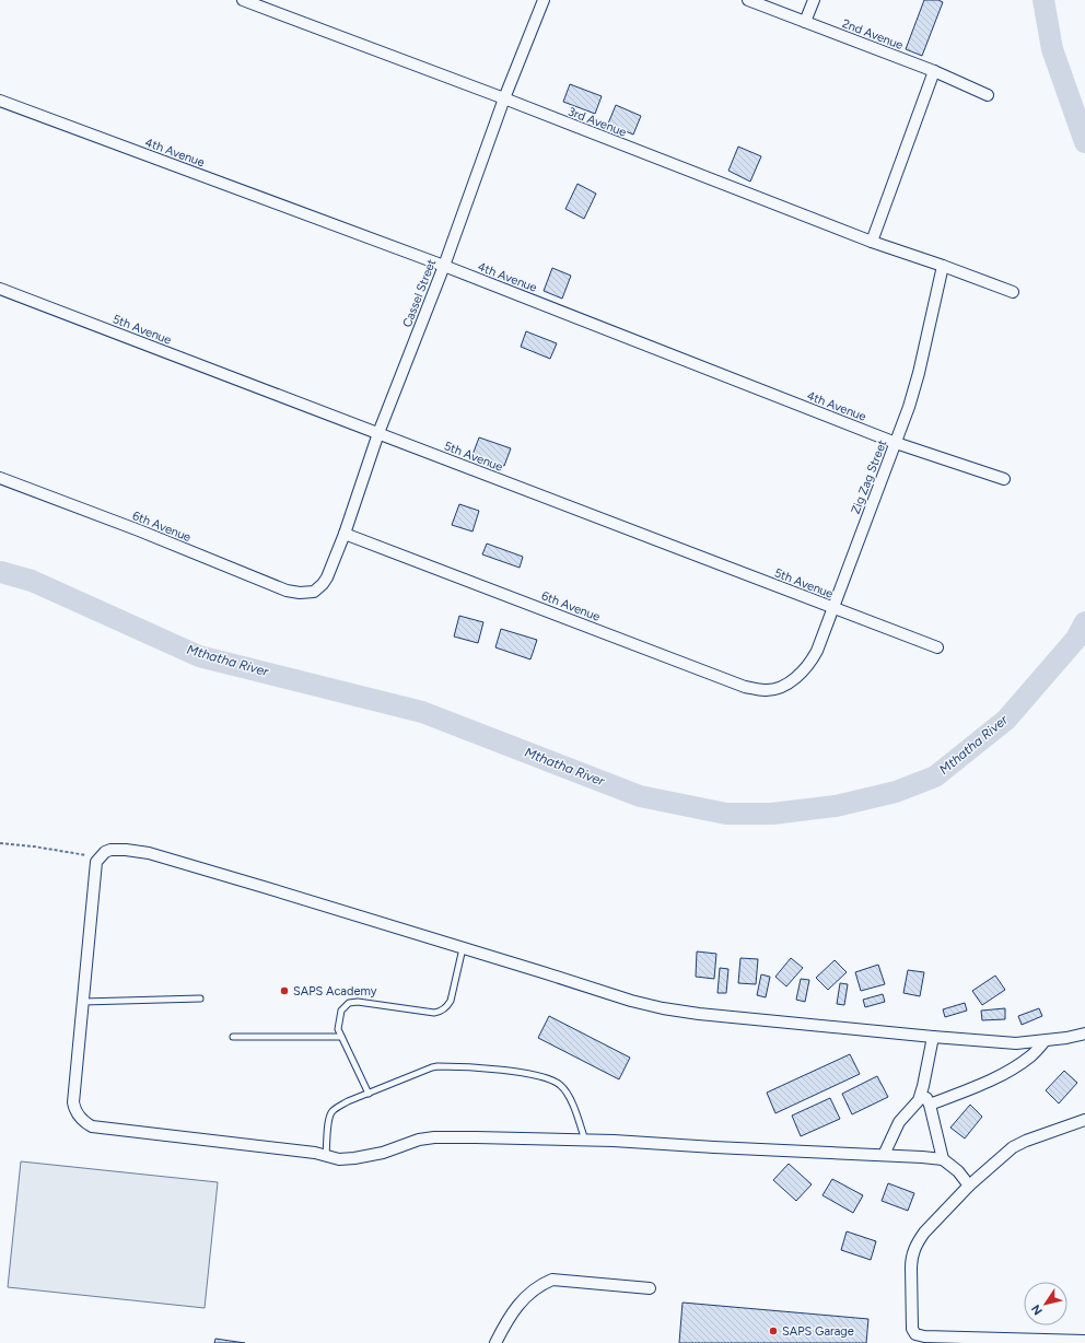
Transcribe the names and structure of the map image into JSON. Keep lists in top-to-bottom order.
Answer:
{
  "streets": {
    "street": [
      "2nd Avenue",
      "3rd Avenue",
      "4th Avenue",
      "Cassel Street",
      "5th Avenue",
      "Zig Zag Street",
      "6th Avenue"
    ]
  },
  "crossings": [
    ["3rd Avenue", "Cassel Street"],
    ["3rd Avenue", "Zig Zag Street"],
    ["4th Avenue", "Cassel Street"],
    ["4th Avenue", "Zig Zag Street"],
    ["Cassel Street", "5th Avenue"],
    ["Cassel Street", "6th Avenue"],
    ["5th Avenue", "Zig Zag Street"],
    ["Zig Zag Street", "6th Avenue"]
  ],
  "water": ["Mthatha River"],
  "places": ["SAPS Academy", "SAPS Garage"],
  "north": "bottom left"
}
